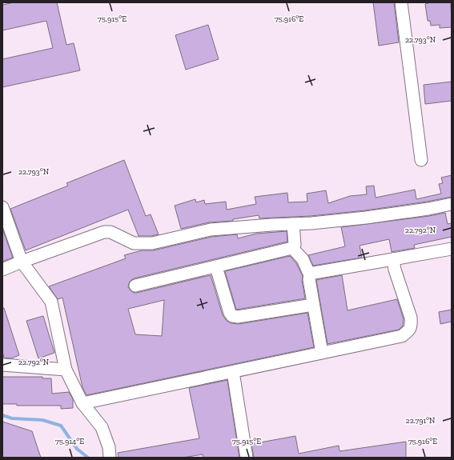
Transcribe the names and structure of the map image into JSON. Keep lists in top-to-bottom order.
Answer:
{
  "coordinates": [
    "75.915°E",
    "75.916°E",
    "22.793°N",
    "22.792°N",
    "22.791°N",
    "75.914°E"
  ]
}
